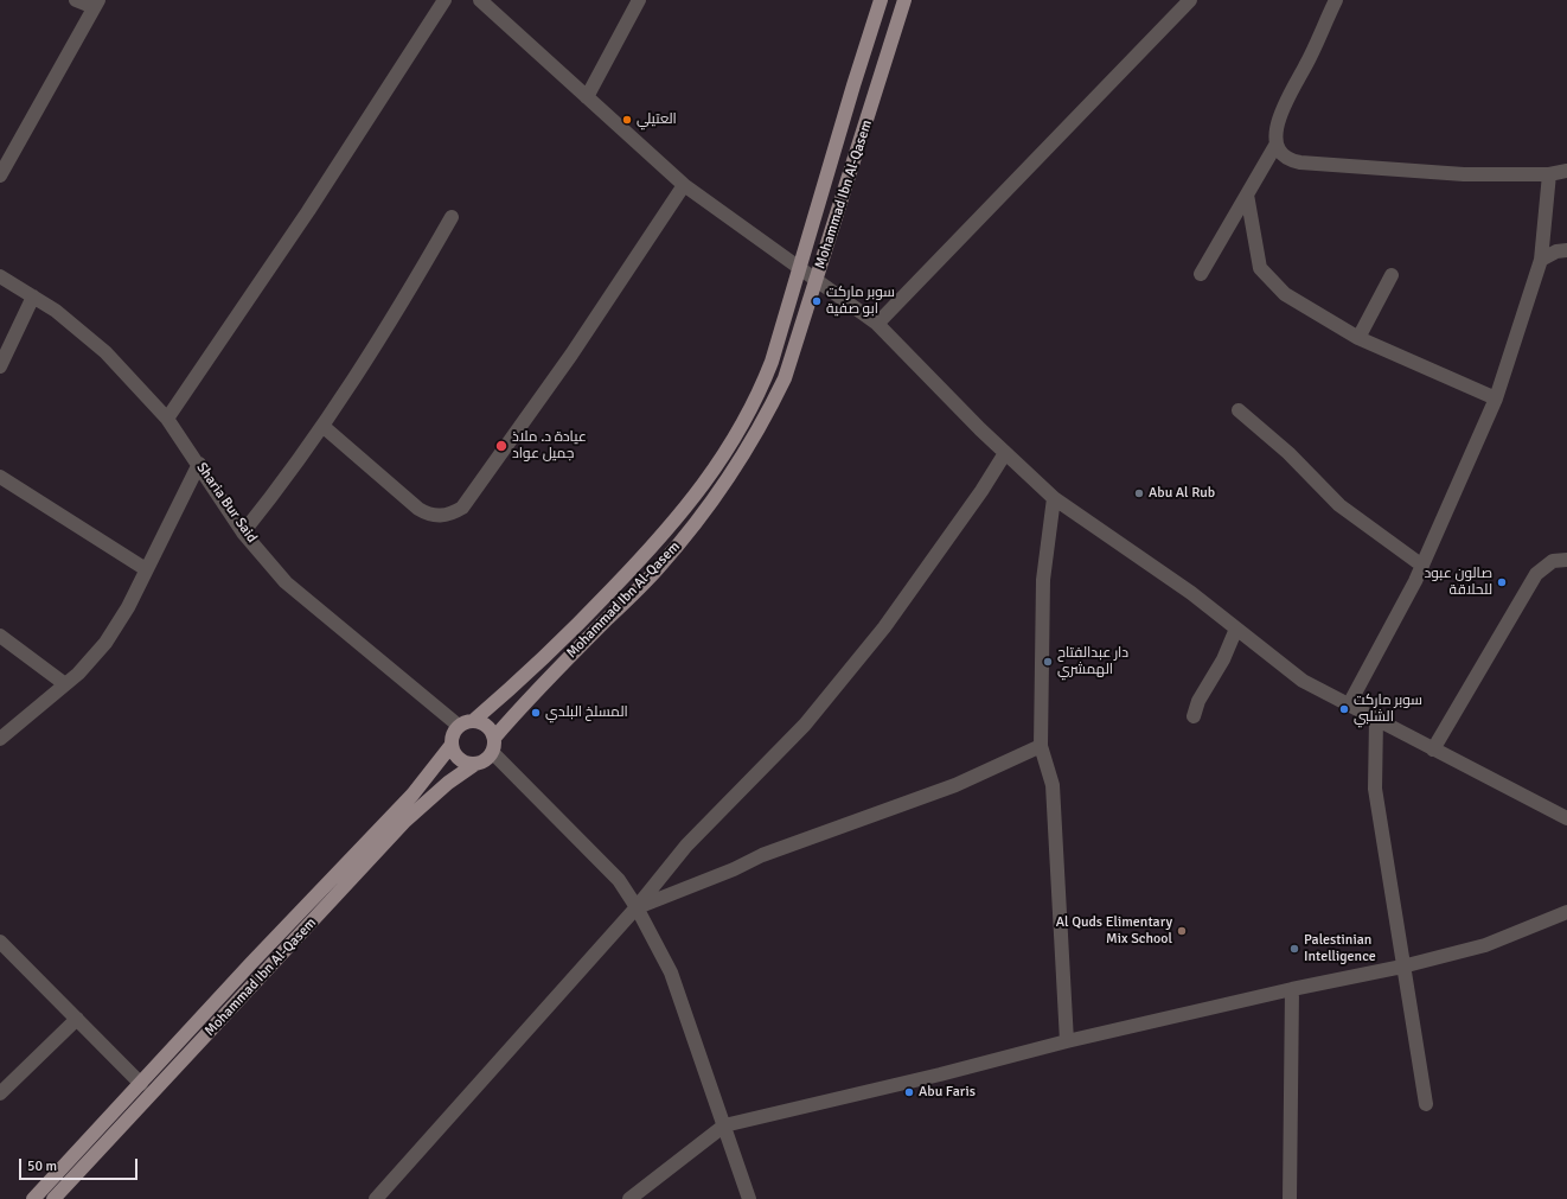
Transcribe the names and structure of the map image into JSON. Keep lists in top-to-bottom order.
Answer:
{
  "streets": {
    "main road": ["Mohammad Ibn Al-Qasem"],
    "street": ["Sharia Bur Said"]
  },
  "crossings": [
    ["Mohammad Ibn Al-Qasem", "Sharia Bur Said"]
  ],
  "places": [
    "العتيلي",
    "سوبر ماركت ابو صفية",
    "عيادة د. ملاذ جميل عواد",
    "Abu Al Rub",
    "صالون عبود للحلاقة",
    "دار عبدالفتاح الهمشري",
    "سوبر ماركت الشلبي",
    "المسلخ البلدي",
    "Al Quds Elimentary Mix School",
    "Palestinian Intelligence",
    "Abu Faris"
  ],
  "scale_bar": "50 m"
}
